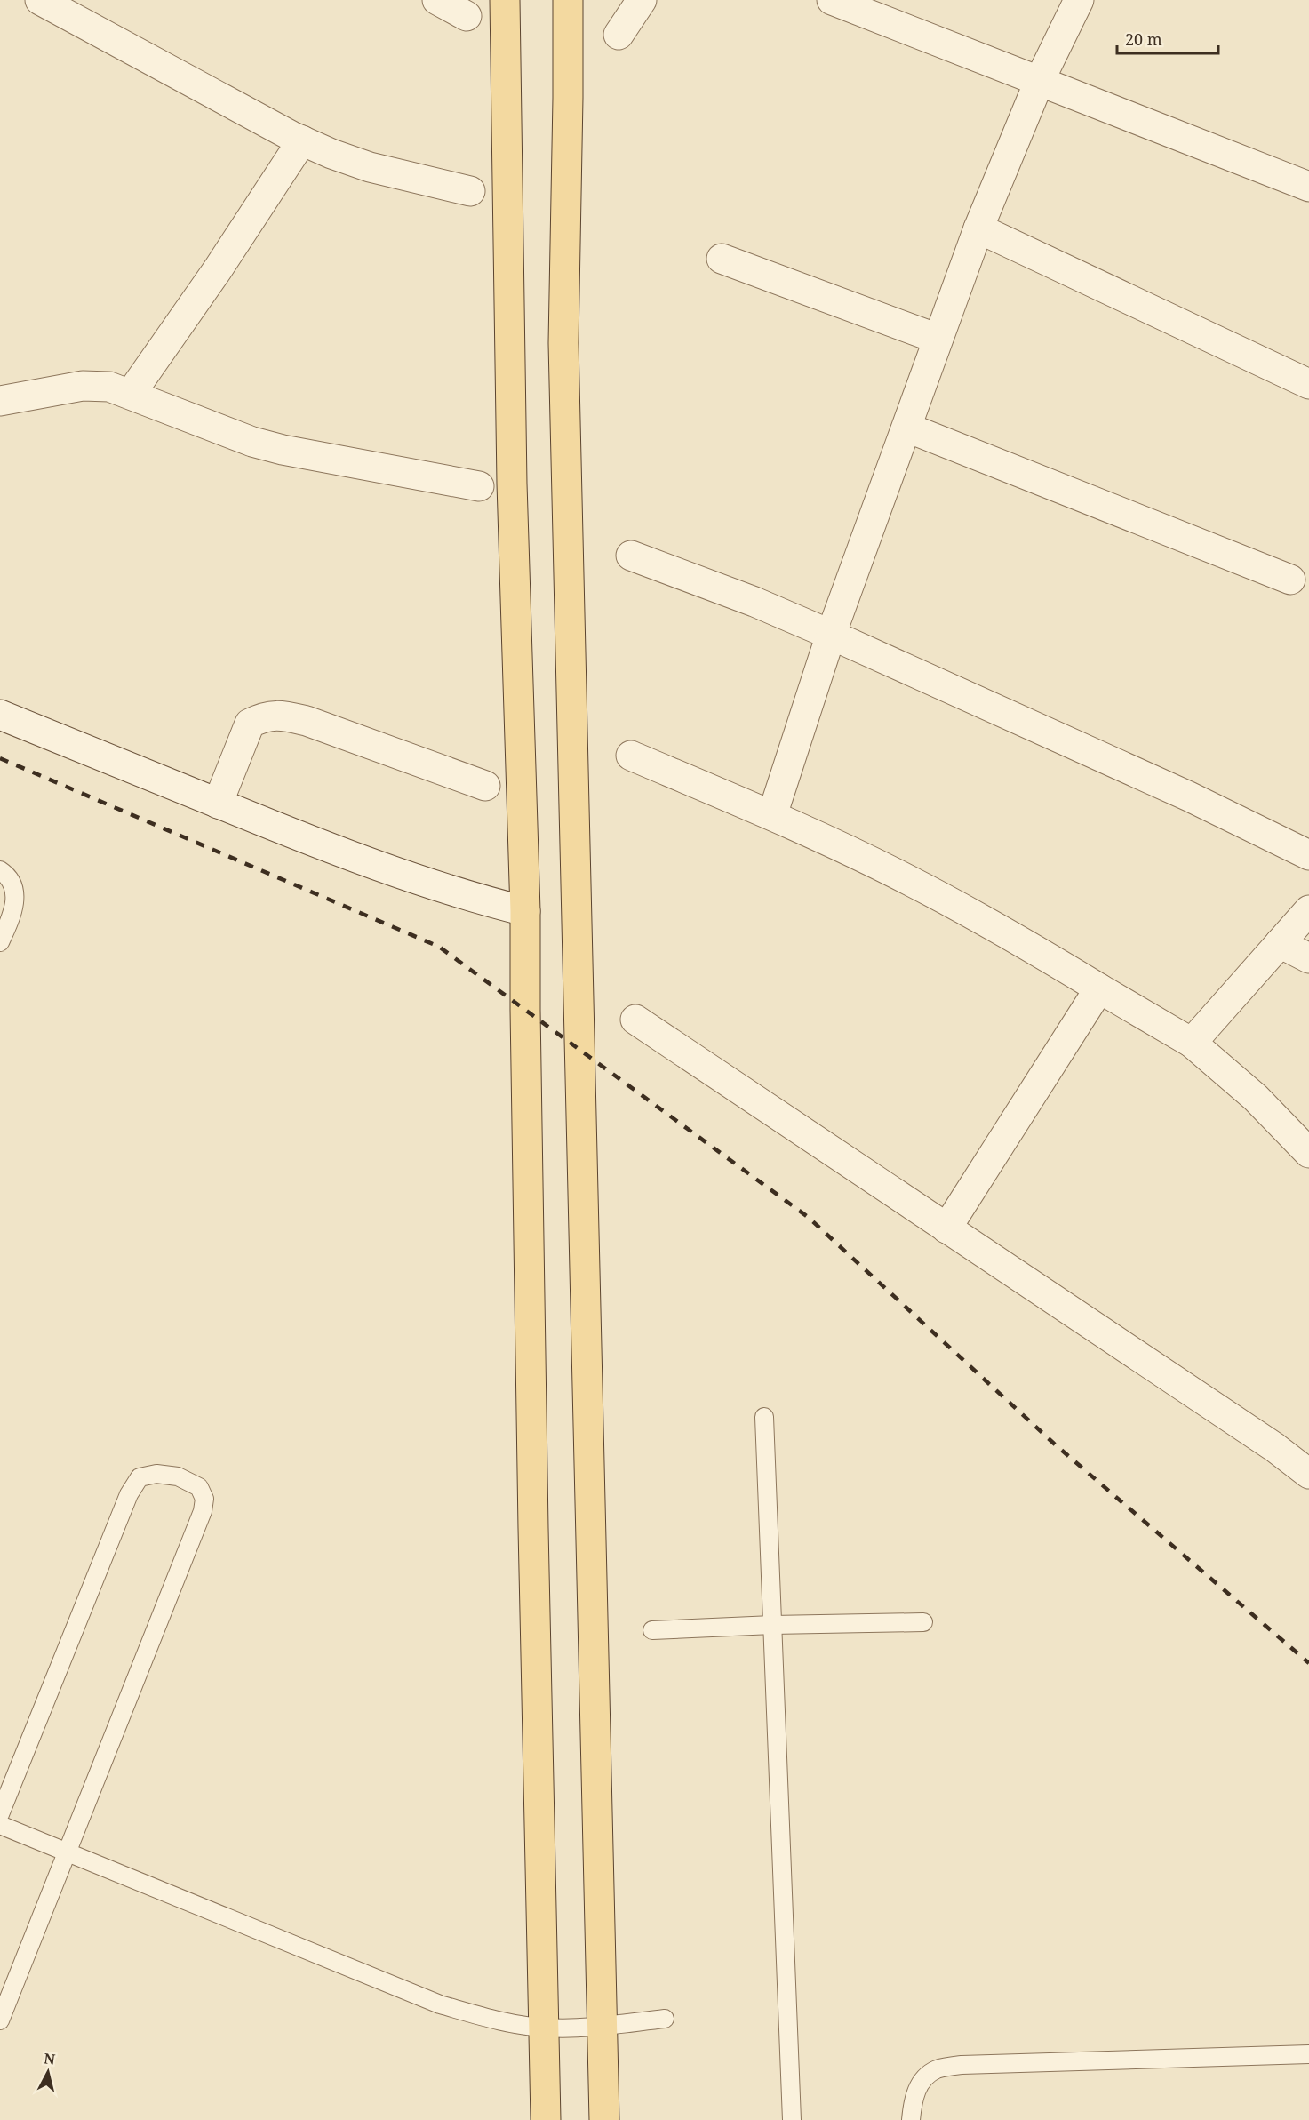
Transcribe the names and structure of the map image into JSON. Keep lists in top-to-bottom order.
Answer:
{
  "scale_bar": "20 m",
  "north": "top"
}
